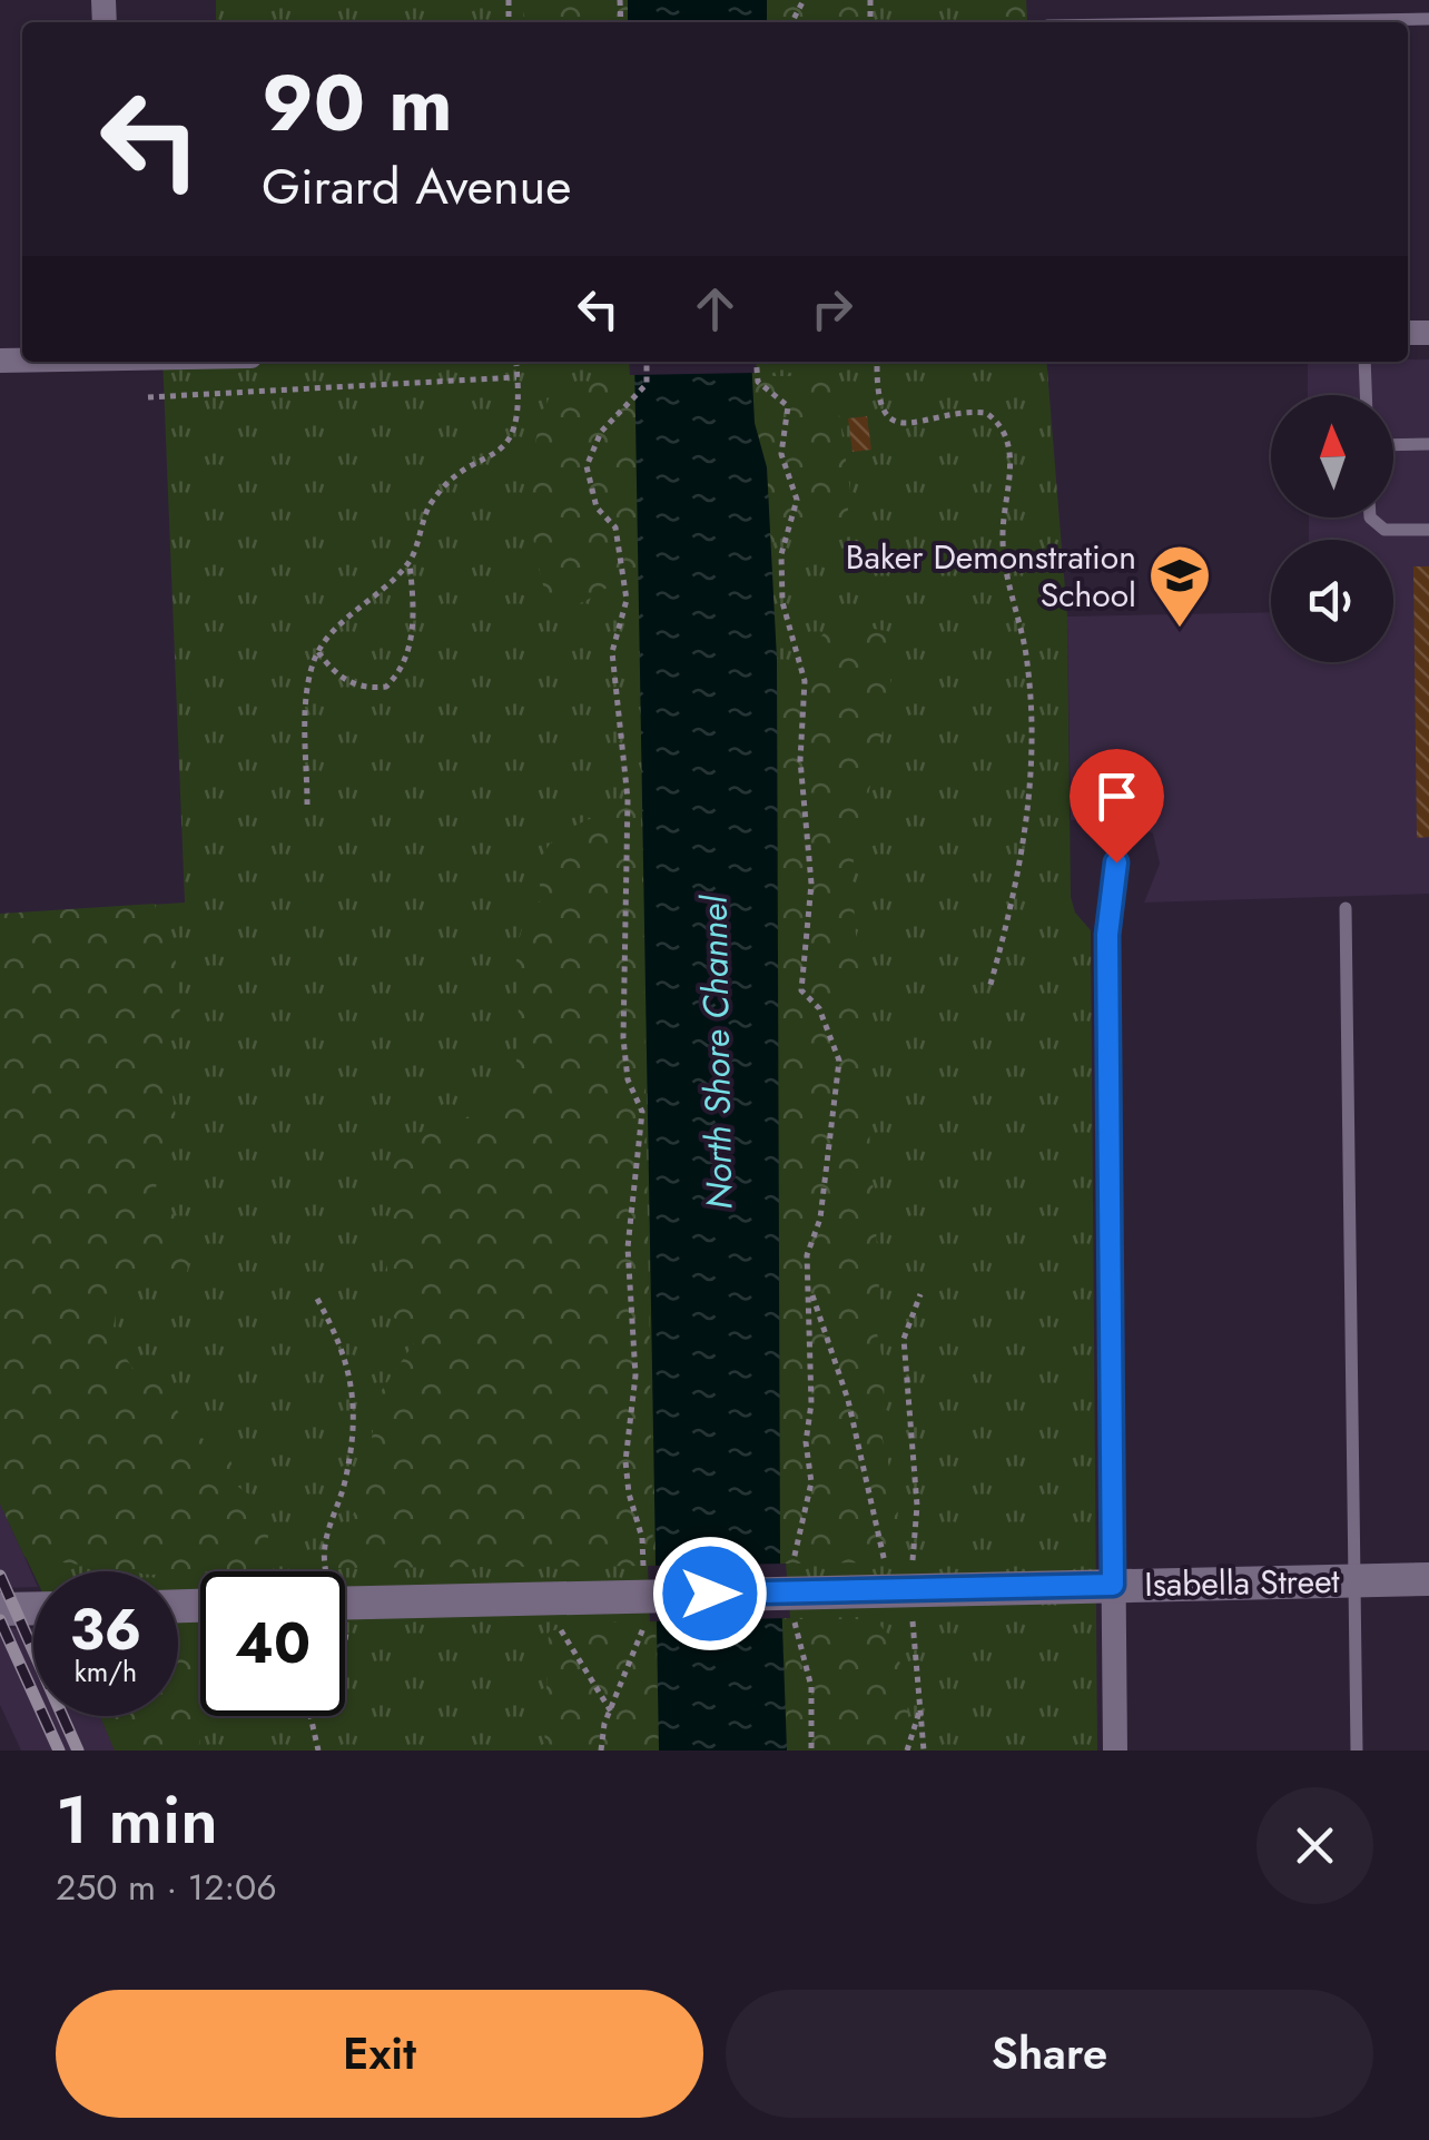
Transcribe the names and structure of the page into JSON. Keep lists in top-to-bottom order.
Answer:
{
  "streets": {
    "street": ["Isabella Street"]
  },
  "water": ["North Shore Channel"],
  "places": {
    "school or university": ["Baker Demonstration School"]
  },
  "north": "top",
  "page": {
    "turn": ["90 m", "Girard Avenue"],
    "speed": "36 km/h",
    "limit": "40",
    "heading": ["1 min", "250 m · 12:06"],
    "buttons": ["Exit", "Share"]
  }
}
